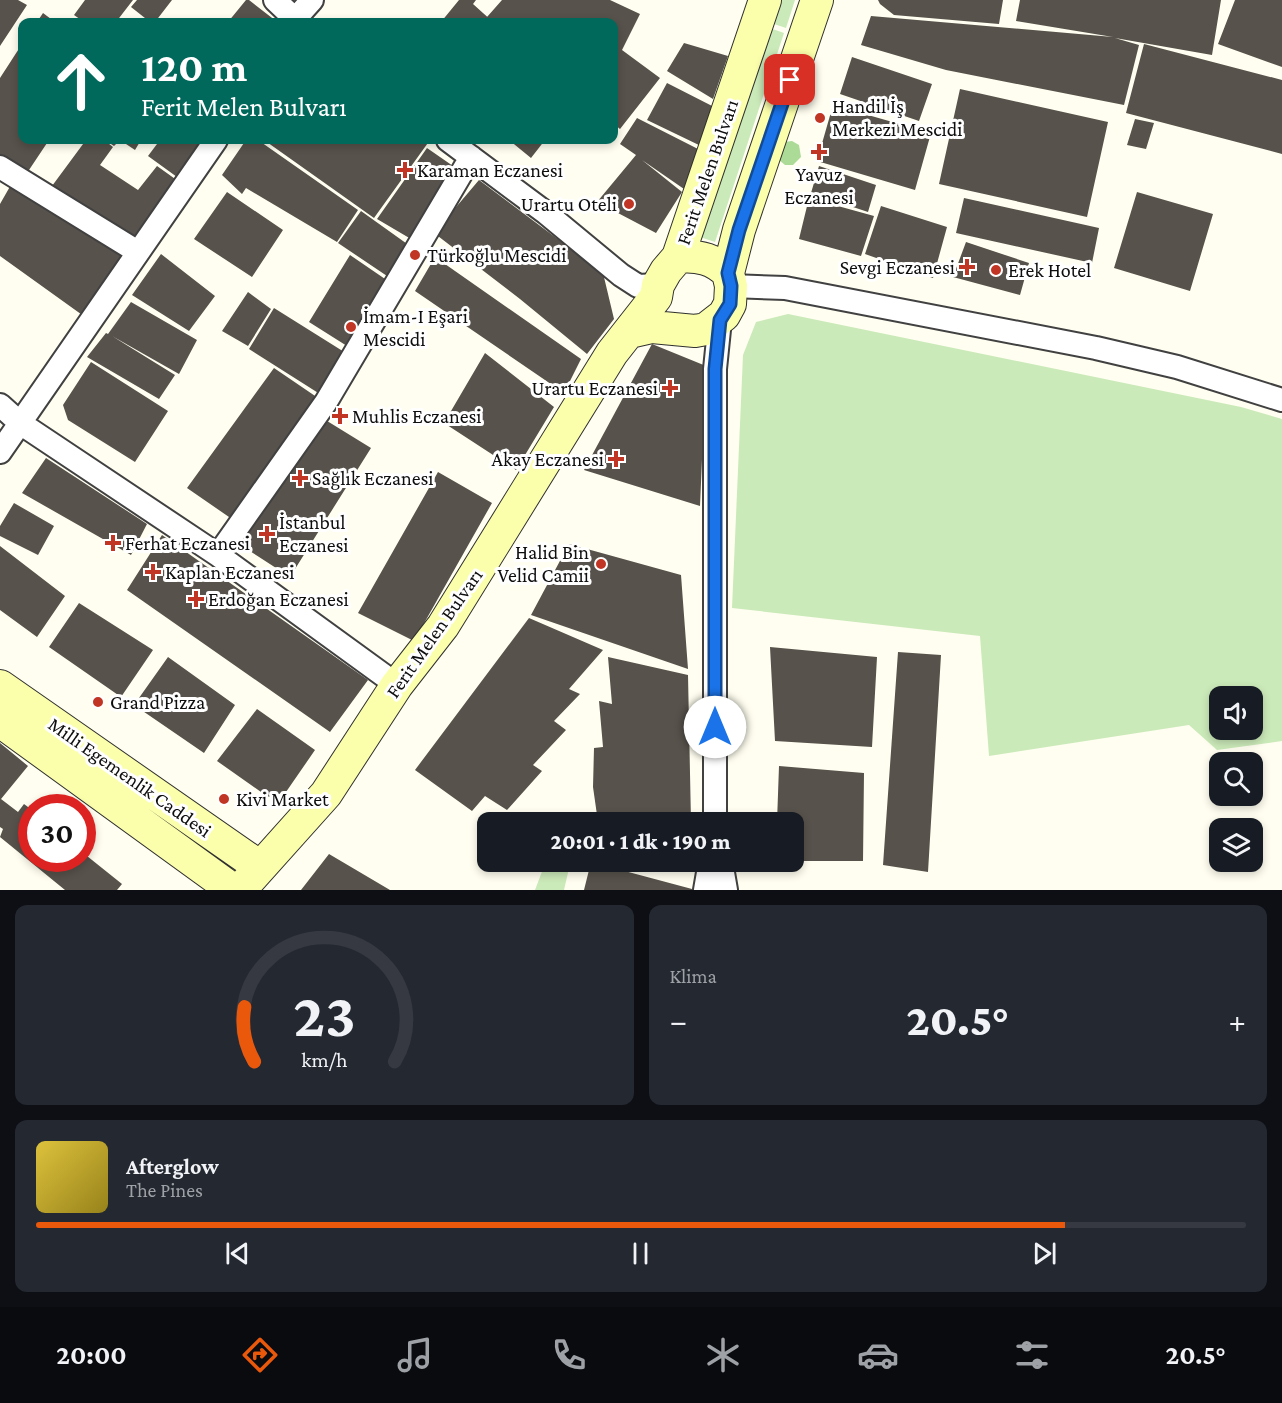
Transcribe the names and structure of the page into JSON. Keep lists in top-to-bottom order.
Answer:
{
  "streets": {
    "main road": ["Ferit Melen Bulvarı", "Milli Egemenlik Caddesi"]
  },
  "crossings": [
    ["Ferit Melen Bulvarı", "Milli Egemenlik Caddesi"]
  ],
  "places": {
    "other": [
      "Handil İş Merkezi Mescidi",
      "Urartu Oteli",
      "Türkoğlu Mescidi",
      "Erek Hotel",
      "İmam-I Eşari Mescidi",
      "Halid Bin Velid Camii",
      "Grand Pizza",
      "Kivi Market"
    ],
    "health": [
      "Yavuz Eczanesi",
      "Karaman Eczanesi",
      "Sevgi Eczanesi",
      "Urartu Eczanesi",
      "Muhlis Eczanesi",
      "Akay Eczanesi",
      "Sağlık Eczanesi",
      "İstanbul Eczanesi",
      "Ferhat Eczanesi",
      "Kaplan Eczanesi",
      "Erdoğan Eczanesi"
    ]
  },
  "page": {
    "turn": ["120 m", "Ferit Melen Bulvarı"],
    "limit": "30",
    "trip": "20:01 · 1 dk · 190 m",
    "tile": "Klima",
    "heat": ["−", "20.5°", "+"],
    "song": ["Afterglow", "The Pines"],
    "tabs": ["20:00", "20.5°"],
    "gauge": ["23", "km/h"]
  }
}
